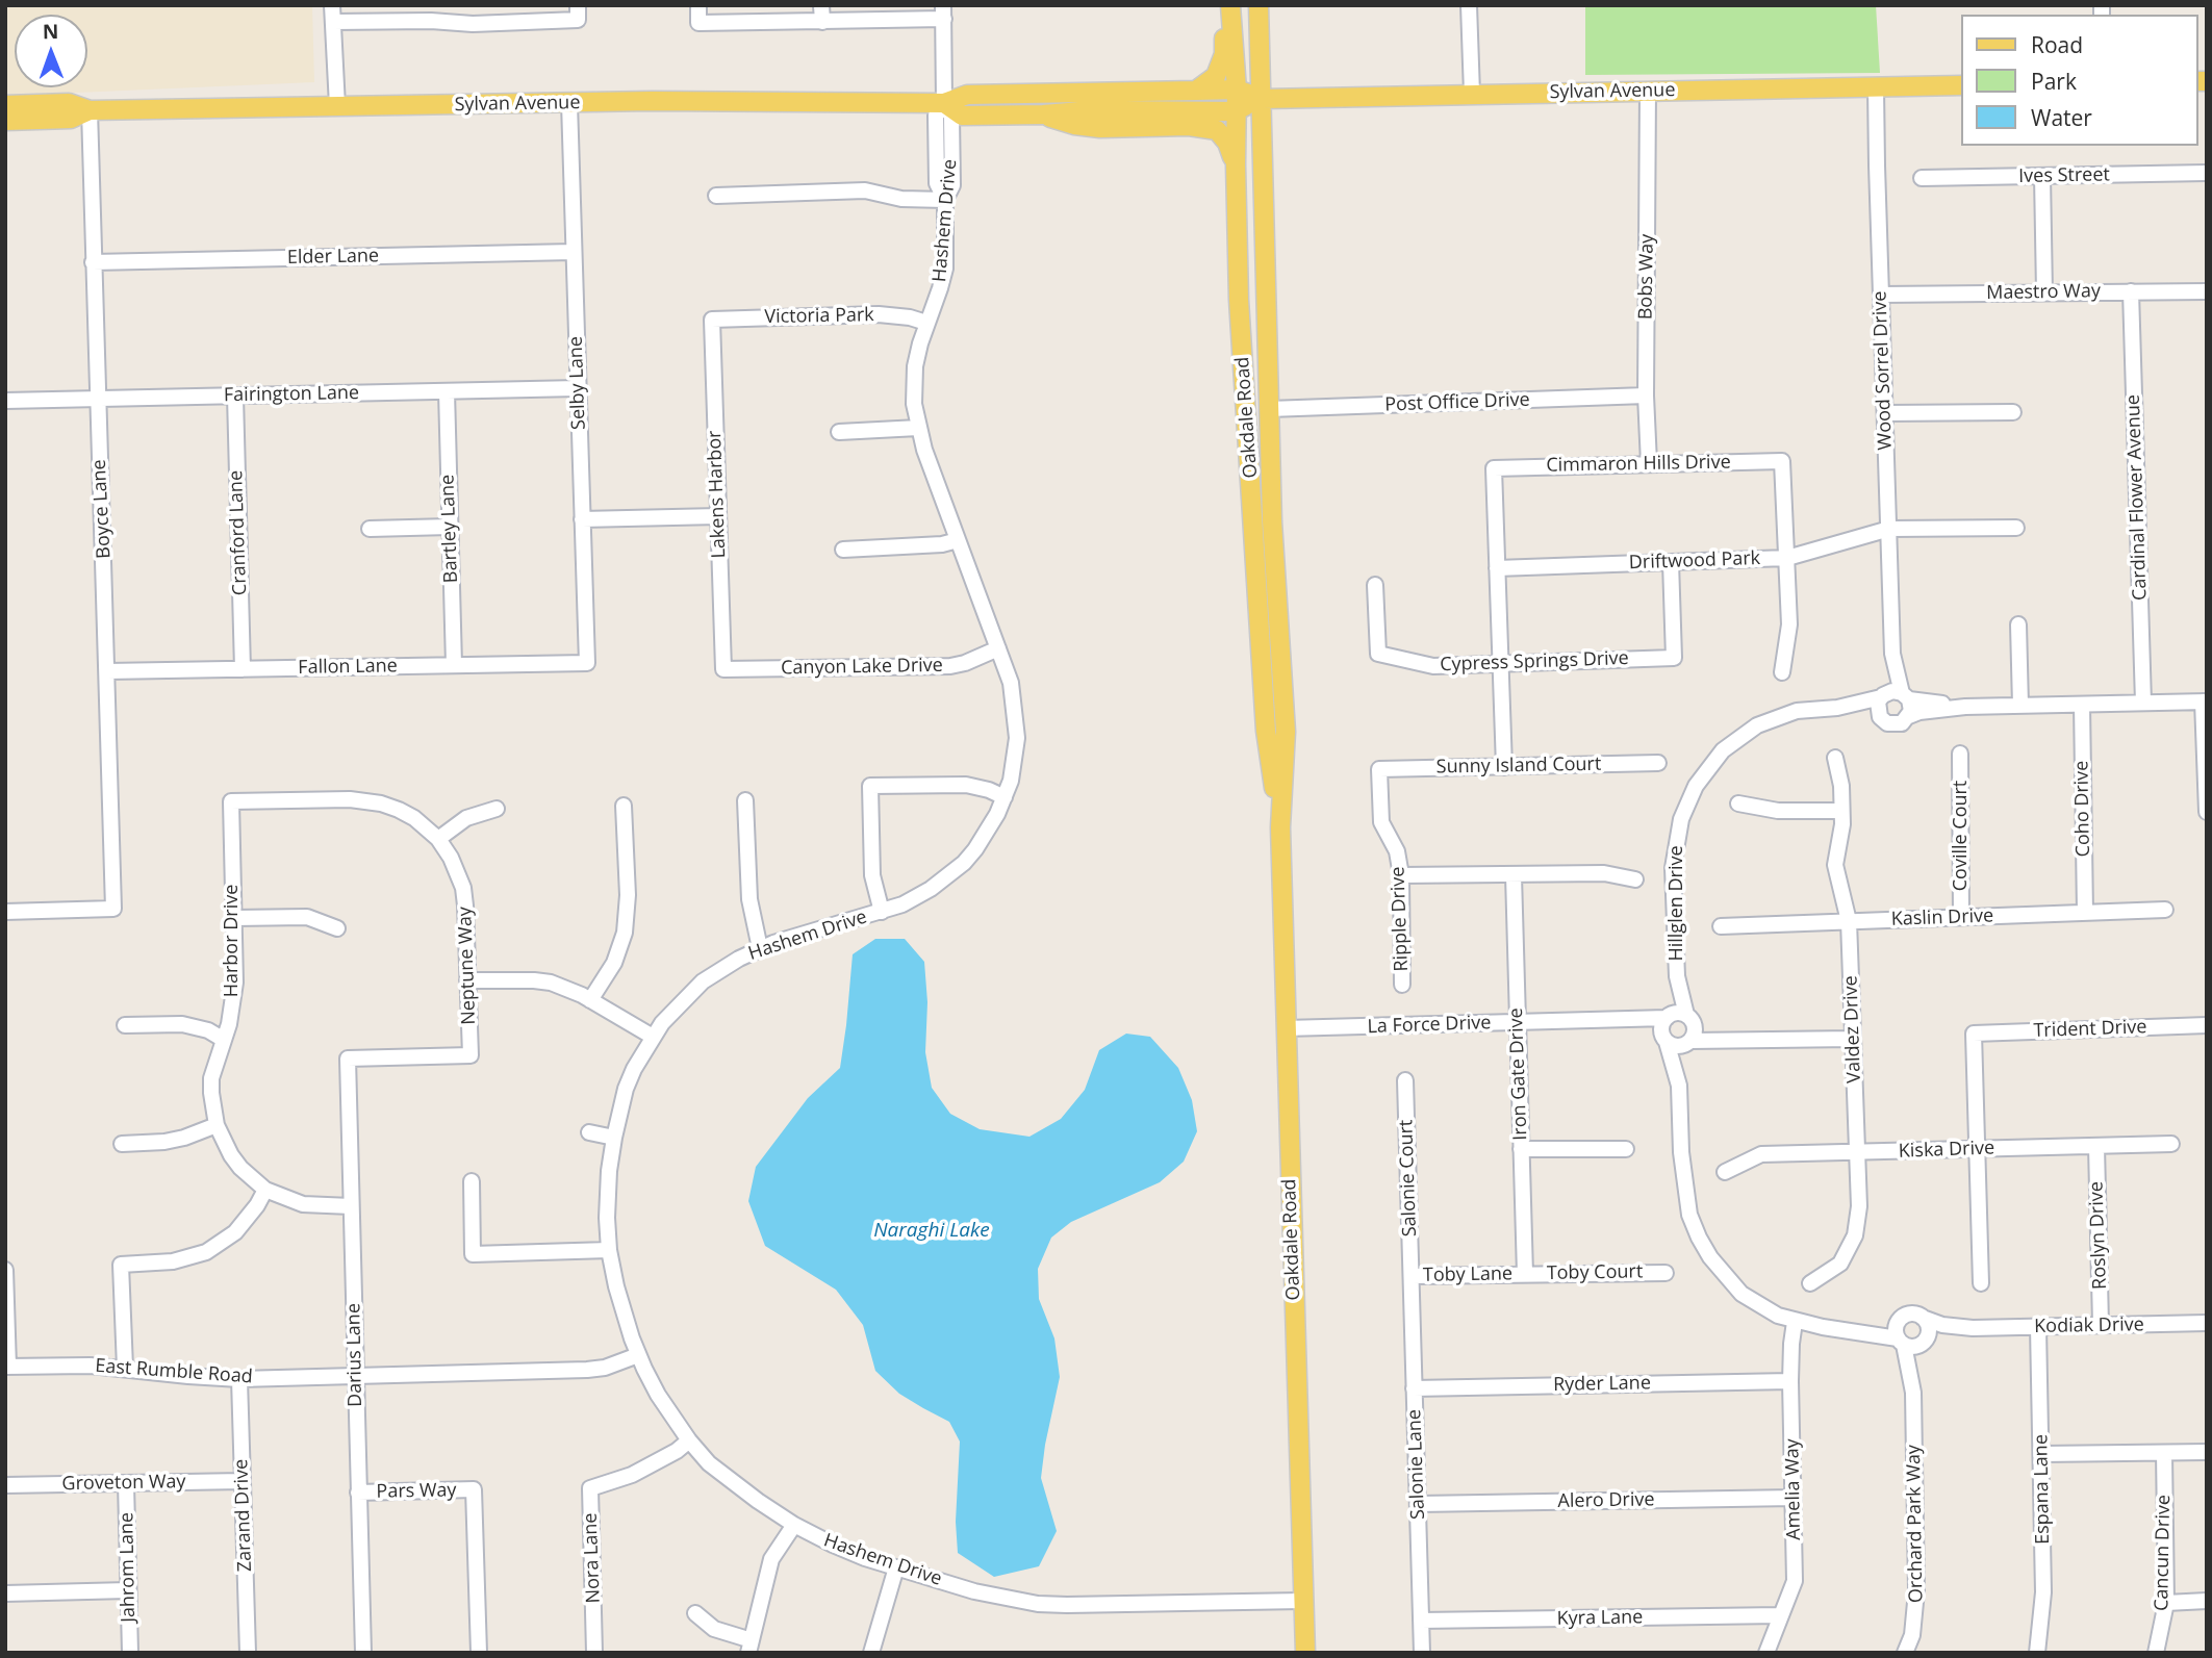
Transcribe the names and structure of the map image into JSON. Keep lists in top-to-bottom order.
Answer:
{
  "streets": {
    "main road": ["Sylvan Avenue", "Oakdale Road"],
    "street": [
      "Ives Street",
      "Hashem Drive",
      "Elder Lane",
      "Bobs Way",
      "Maestro Way",
      "Victoria Park",
      "Wood Sorrel Drive",
      "Selby Lane",
      "Fairington Lane",
      "Post Office Drive",
      "Cimmaron Hills Drive",
      "Lakens Harbor",
      "Cardinal Flower Avenue",
      "Boyce Lane",
      "Bartley Lane",
      "Cranford Lane",
      "Driftwood Park",
      "Cypress Springs Drive",
      "Fallon Lane",
      "Canyon Lake Drive",
      "Sunny Island Court",
      "Coho Drive",
      "Coville Court",
      "Hillglen Drive",
      "Kaslin Drive",
      "Ripple Drive",
      "Harbor Drive",
      "Neptune Way",
      "La Force Drive",
      "Valdez Drive",
      "Trident Drive",
      "Iron Gate Drive",
      "Kiska Drive",
      "Salonie Court",
      "Roslyn Drive",
      "Toby Court",
      "Toby Lane",
      "Kodiak Drive",
      "Darius Lane",
      "East Rumble Road",
      "Ryder Lane",
      "Salonie Lane",
      "Groveton Way",
      "Amelia Way",
      "Espana Lane",
      "Pars Way",
      "Alero Drive",
      "Zarand Drive",
      "Orchard Park Way",
      "Cancun Drive",
      "Nora Lane",
      "Jahrom Lane",
      "Kyra Lane"
    ]
  },
  "crossings": [
    ["Sylvan Avenue", "Hashem Drive"],
    ["Sylvan Avenue", "Bobs Way"],
    ["Sylvan Avenue", "Wood Sorrel Drive"],
    ["Sylvan Avenue", "Selby Lane"],
    ["Sylvan Avenue", "Oakdale Road"],
    ["Sylvan Avenue", "Boyce Lane"],
    ["Hashem Drive", "Victoria Park"],
    ["Hashem Drive", "Oakdale Road"],
    ["Hashem Drive", "Canyon Lake Drive"],
    ["Hashem Drive", "East Rumble Road"],
    ["Hashem Drive", "Nora Lane"],
    ["Elder Lane", "Selby Lane"],
    ["Elder Lane", "Boyce Lane"],
    ["Bobs Way", "Post Office Drive"],
    ["Bobs Way", "Cimmaron Hills Drive"],
    ["Maestro Way", "Wood Sorrel Drive"],
    ["Maestro Way", "Cardinal Flower Avenue"],
    ["Victoria Park", "Lakens Harbor"],
    ["Wood Sorrel Drive", "Driftwood Park"],
    ["Wood Sorrel Drive", "Hillglen Drive"],
    ["Selby Lane", "Fairington Lane"],
    ["Selby Lane", "Fallon Lane"],
    ["Fairington Lane", "Boyce Lane"],
    ["Fairington Lane", "Bartley Lane"],
    ["Fairington Lane", "Cranford Lane"],
    ["Post Office Drive", "Oakdale Road"],
    ["Oakdale Road", "La Force Drive"],
    ["Cimmaron Hills Drive", "Driftwood Park"],
    ["Lakens Harbor", "Canyon Lake Drive"],
    ["Cardinal Flower Avenue", "Hillglen Drive"],
    ["Boyce Lane", "Fallon Lane"],
    ["Bartley Lane", "Fallon Lane"],
    ["Cranford Lane", "Fallon Lane"],
    ["Driftwood Park", "Cypress Springs Drive"],
    ["Sunny Island Court", "Ripple Drive"],
    ["Coho Drive", "Hillglen Drive"],
    ["Coho Drive", "Kaslin Drive"],
    ["Coville Court", "Kaslin Drive"],
    ["Hillglen Drive", "La Force Drive"],
    ["Kaslin Drive", "Valdez Drive"],
    ["Harbor Drive", "Neptune Way"],
    ["Harbor Drive", "Darius Lane"],
    ["Neptune Way", "Darius Lane"],
    ["La Force Drive", "Valdez Drive"],
    ["La Force Drive", "Iron Gate Drive"],
    ["Valdez Drive", "Kiska Drive"],
    ["Trident Drive", "Kiska Drive"],
    ["Iron Gate Drive", "Toby Court"],
    ["Iron Gate Drive", "Toby Lane"],
    ["Kiska Drive", "Roslyn Drive"],
    ["Salonie Court", "Toby Lane"],
    ["Salonie Court", "Salonie Lane"],
    ["Roslyn Drive", "Kodiak Drive"],
    ["Toby Court", "Toby Lane"],
    ["Toby Lane", "Salonie Lane"],
    ["Kodiak Drive", "Espana Lane"],
    ["Kodiak Drive", "Orchard Park Way"],
    ["Darius Lane", "East Rumble Road"],
    ["Darius Lane", "Pars Way"],
    ["East Rumble Road", "Zarand Drive"],
    ["Ryder Lane", "Salonie Lane"],
    ["Ryder Lane", "Amelia Way"],
    ["Salonie Lane", "Alero Drive"],
    ["Salonie Lane", "Kyra Lane"],
    ["Groveton Way", "Zarand Drive"],
    ["Groveton Way", "Jahrom Lane"],
    ["Amelia Way", "Alero Drive"],
    ["Amelia Way", "Kyra Lane"]
  ],
  "water": ["Naraghi Lake"],
  "legend": ["Road", "Park", "Water"],
  "north": "top"
}
